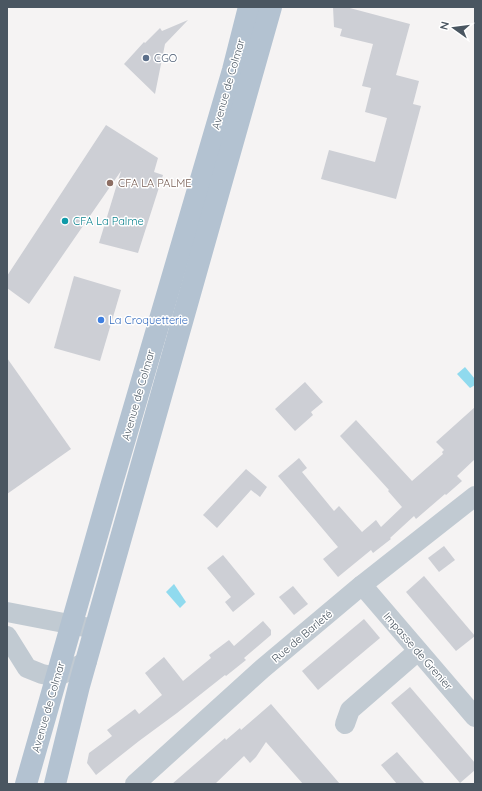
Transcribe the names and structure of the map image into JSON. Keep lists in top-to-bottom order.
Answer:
{
  "streets": {
    "main road": ["Avenue de Colmar"],
    "street": ["Rue de Barleté", "Impasse de Grenier"]
  },
  "crossings": [
    ["Rue de Barleté", "Impasse de Grenier"]
  ],
  "places": [
    "CGO",
    "CFA LA PALME",
    "CFA La Palme",
    "La Croquetterie"
  ],
  "north": "left"
}
